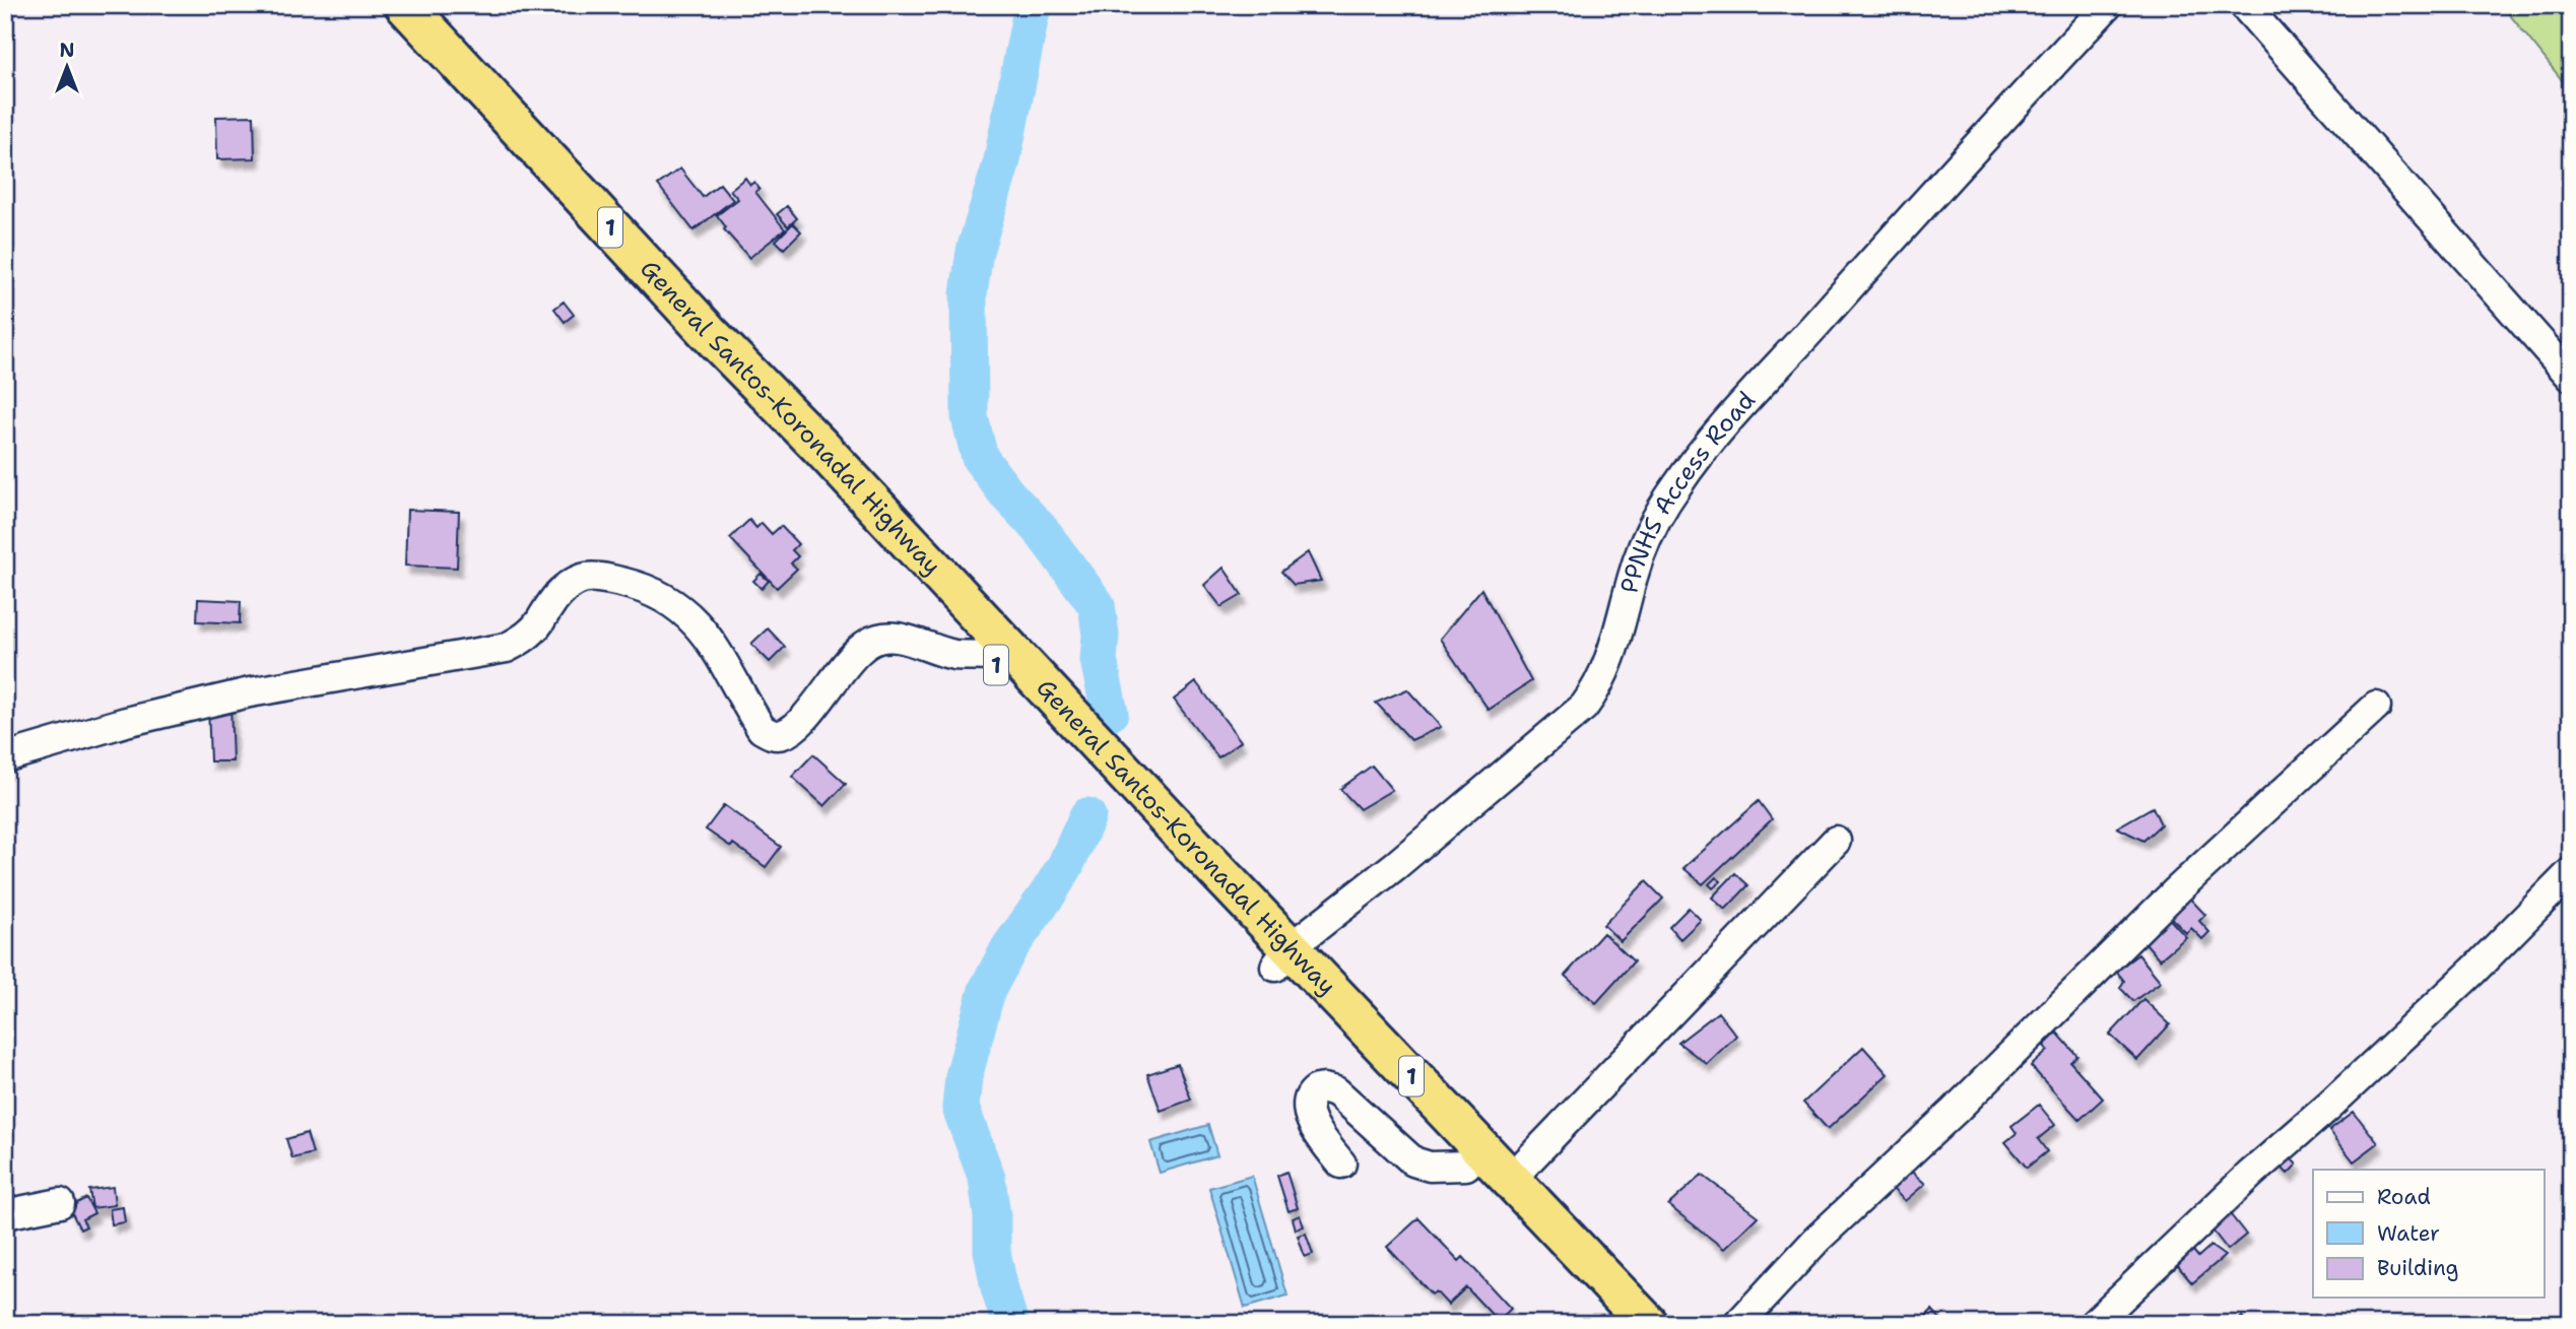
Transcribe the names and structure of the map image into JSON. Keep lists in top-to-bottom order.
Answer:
{
  "streets": {
    "highway": ["1", "General Santos-Koronadal Highway"],
    "street": ["PPNHS Access Road"]
  },
  "crossings": [
    ["General Santos-Koronadal Highway", "PPNHS Access Road"]
  ],
  "legend": ["Road", "Water", "Building"],
  "north": "top"
}
